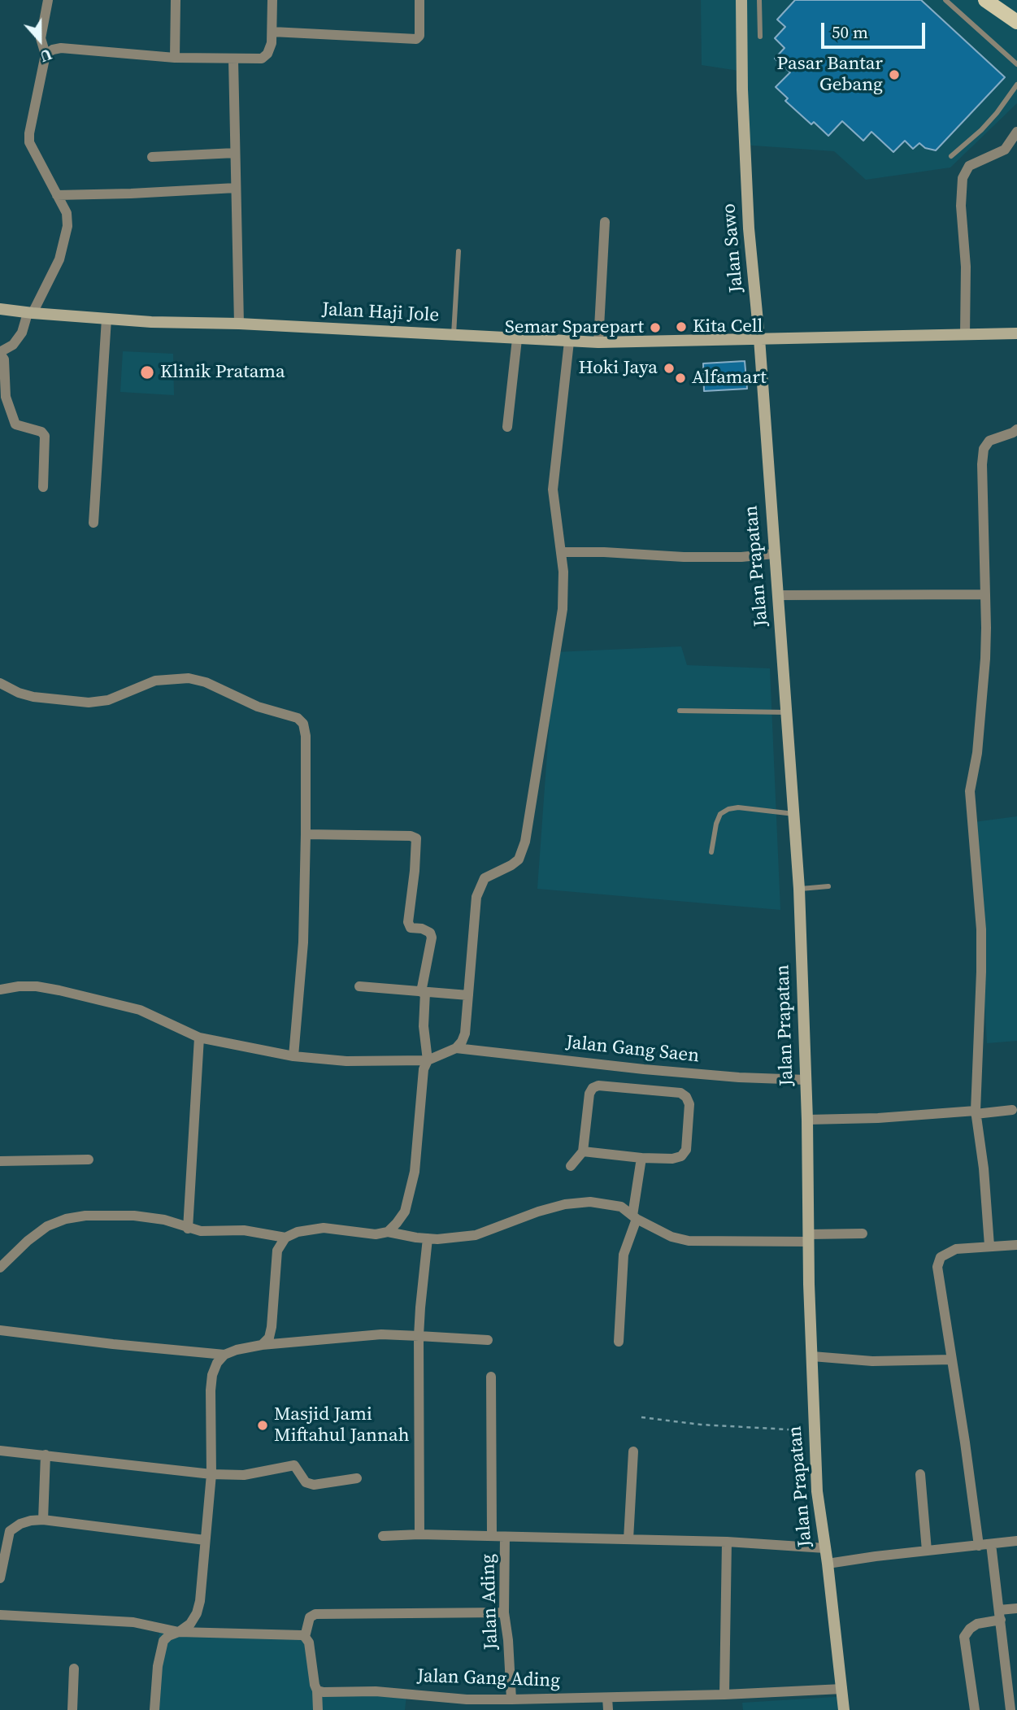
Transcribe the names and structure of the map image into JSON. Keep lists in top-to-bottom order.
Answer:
{
  "streets": {
    "main road": ["Jalan Sawo", "Jalan Haji Jole", "Jalan Prapatan"],
    "street": ["Jalan Gang Saen", "Jalan Ading", "Jalan Gang Ading"]
  },
  "crossings": [
    ["Jalan Sawo", "Jalan Haji Jole"],
    ["Jalan Sawo", "Jalan Prapatan"],
    ["Jalan Haji Jole", "Jalan Prapatan"],
    ["Jalan Prapatan", "Jalan Gang Saen"],
    ["Jalan Prapatan", "Jalan Gang Ading"],
    ["Jalan Ading", "Jalan Gang Ading"]
  ],
  "places": [
    "Pasar Bantar Gebang",
    "Kita Cell",
    "Semar Sparepart",
    "Hoki Jaya",
    "Klinik Pratama",
    "Alfamart",
    "Masjid Jami Miftahul Jannah"
  ],
  "scale_bar": "50 m",
  "north": "bottom"
}
